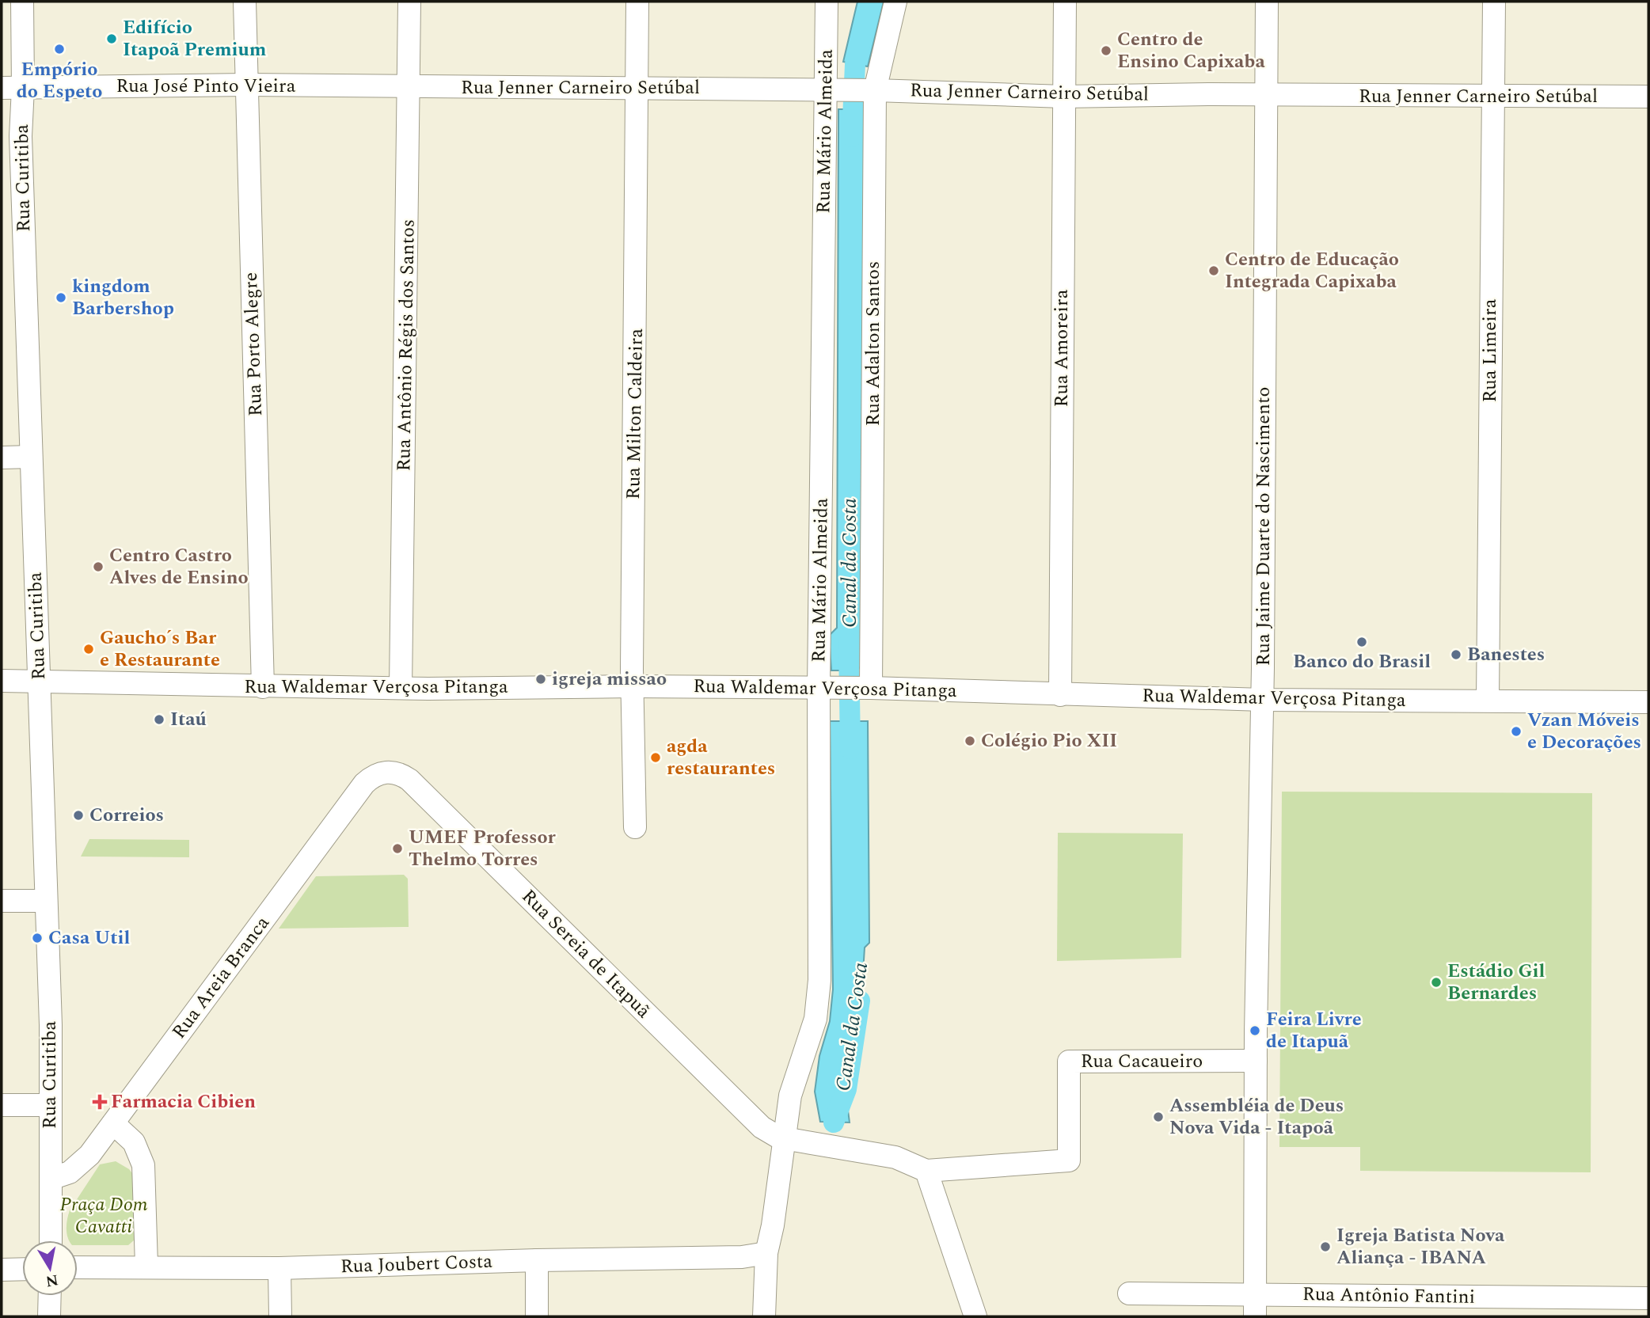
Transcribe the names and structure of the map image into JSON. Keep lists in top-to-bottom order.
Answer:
{
  "streets": {
    "street": [
      "Rua José Pinto Vieira",
      "Rua Jenner Carneiro Setúbal",
      "Rua Mário Almeida",
      "Rua Curitiba",
      "Rua Adalton Santos",
      "Rua Porto Alegre",
      "Rua Antônio Régis dos Santos",
      "Rua Amoreira",
      "Rua Limeira",
      "Rua Milton Caldeira",
      "Rua Jaime Duarte do Nascimento",
      "Rua Waldemar Verçosa Pitanga",
      "Rua Sereia de Itapuã",
      "Rua Areia Branca",
      "Rua Cacaueiro",
      "Rua Joubert Costa",
      "Rua Antônio Fantini"
    ]
  },
  "crossings": [
    ["Rua José Pinto Vieira", "Rua Jenner Carneiro Setúbal"],
    ["Rua José Pinto Vieira", "Rua Curitiba"],
    ["Rua José Pinto Vieira", "Rua Porto Alegre"],
    ["Rua José Pinto Vieira", "Rua Antônio Régis dos Santos"],
    ["Rua Jenner Carneiro Setúbal", "Rua Mário Almeida"],
    ["Rua Jenner Carneiro Setúbal", "Rua Adalton Santos"],
    ["Rua Jenner Carneiro Setúbal", "Rua Antônio Régis dos Santos"],
    ["Rua Jenner Carneiro Setúbal", "Rua Amoreira"],
    ["Rua Jenner Carneiro Setúbal", "Rua Limeira"],
    ["Rua Jenner Carneiro Setúbal", "Rua Milton Caldeira"],
    ["Rua Jenner Carneiro Setúbal", "Rua Jaime Duarte do Nascimento"],
    ["Rua Mário Almeida", "Rua Waldemar Verçosa Pitanga"],
    ["Rua Mário Almeida", "Rua Sereia de Itapuã"],
    ["Rua Mário Almeida", "Rua Joubert Costa"],
    ["Rua Curitiba", "Rua Waldemar Verçosa Pitanga"],
    ["Rua Curitiba", "Rua Areia Branca"],
    ["Rua Adalton Santos", "Rua Waldemar Verçosa Pitanga"],
    ["Rua Porto Alegre", "Rua Waldemar Verçosa Pitanga"],
    ["Rua Antônio Régis dos Santos", "Rua Waldemar Verçosa Pitanga"],
    ["Rua Amoreira", "Rua Waldemar Verçosa Pitanga"],
    ["Rua Limeira", "Rua Waldemar Verçosa Pitanga"],
    ["Rua Milton Caldeira", "Rua Waldemar Verçosa Pitanga"],
    ["Rua Jaime Duarte do Nascimento", "Rua Waldemar Verçosa Pitanga"],
    ["Rua Jaime Duarte do Nascimento", "Rua Cacaueiro"],
    ["Rua Jaime Duarte do Nascimento", "Rua Antônio Fantini"],
    ["Rua Sereia de Itapuã", "Rua Areia Branca"],
    ["Rua Sereia de Itapuã", "Rua Cacaueiro"]
  ],
  "water": ["Canal da Costa"],
  "parks": ["Praça Dom Cavatti"],
  "places": {
    "other": [
      "Edifício Itapoã Premium",
      "Empório do Espeto",
      "Centro de Ensino Capixaba",
      "Centro de Educação Integrada Capixaba",
      "kingdom Barbershop",
      "Centro Castro Alves de Ensino",
      "Banco do Brasil",
      "Gaucho´s Bar e Restaurante",
      "Banestes",
      "igreja missao",
      "Itaú",
      "Vzan Móveis e Decorações",
      "Colégio Pio XII",
      "agda restaurantes",
      "Correios",
      "UMEF Professor Thelmo Torres",
      "Casa Util",
      "Estádio Gil Bernardes",
      "Feira Livre de Itapuã",
      "Assembléia de Deus Nova Vida - Itapoã",
      "Igreja Batista Nova Aliança - IBANA"
    ],
    "health": ["Farmacia Cibien"]
  },
  "north": "bottom"
}
